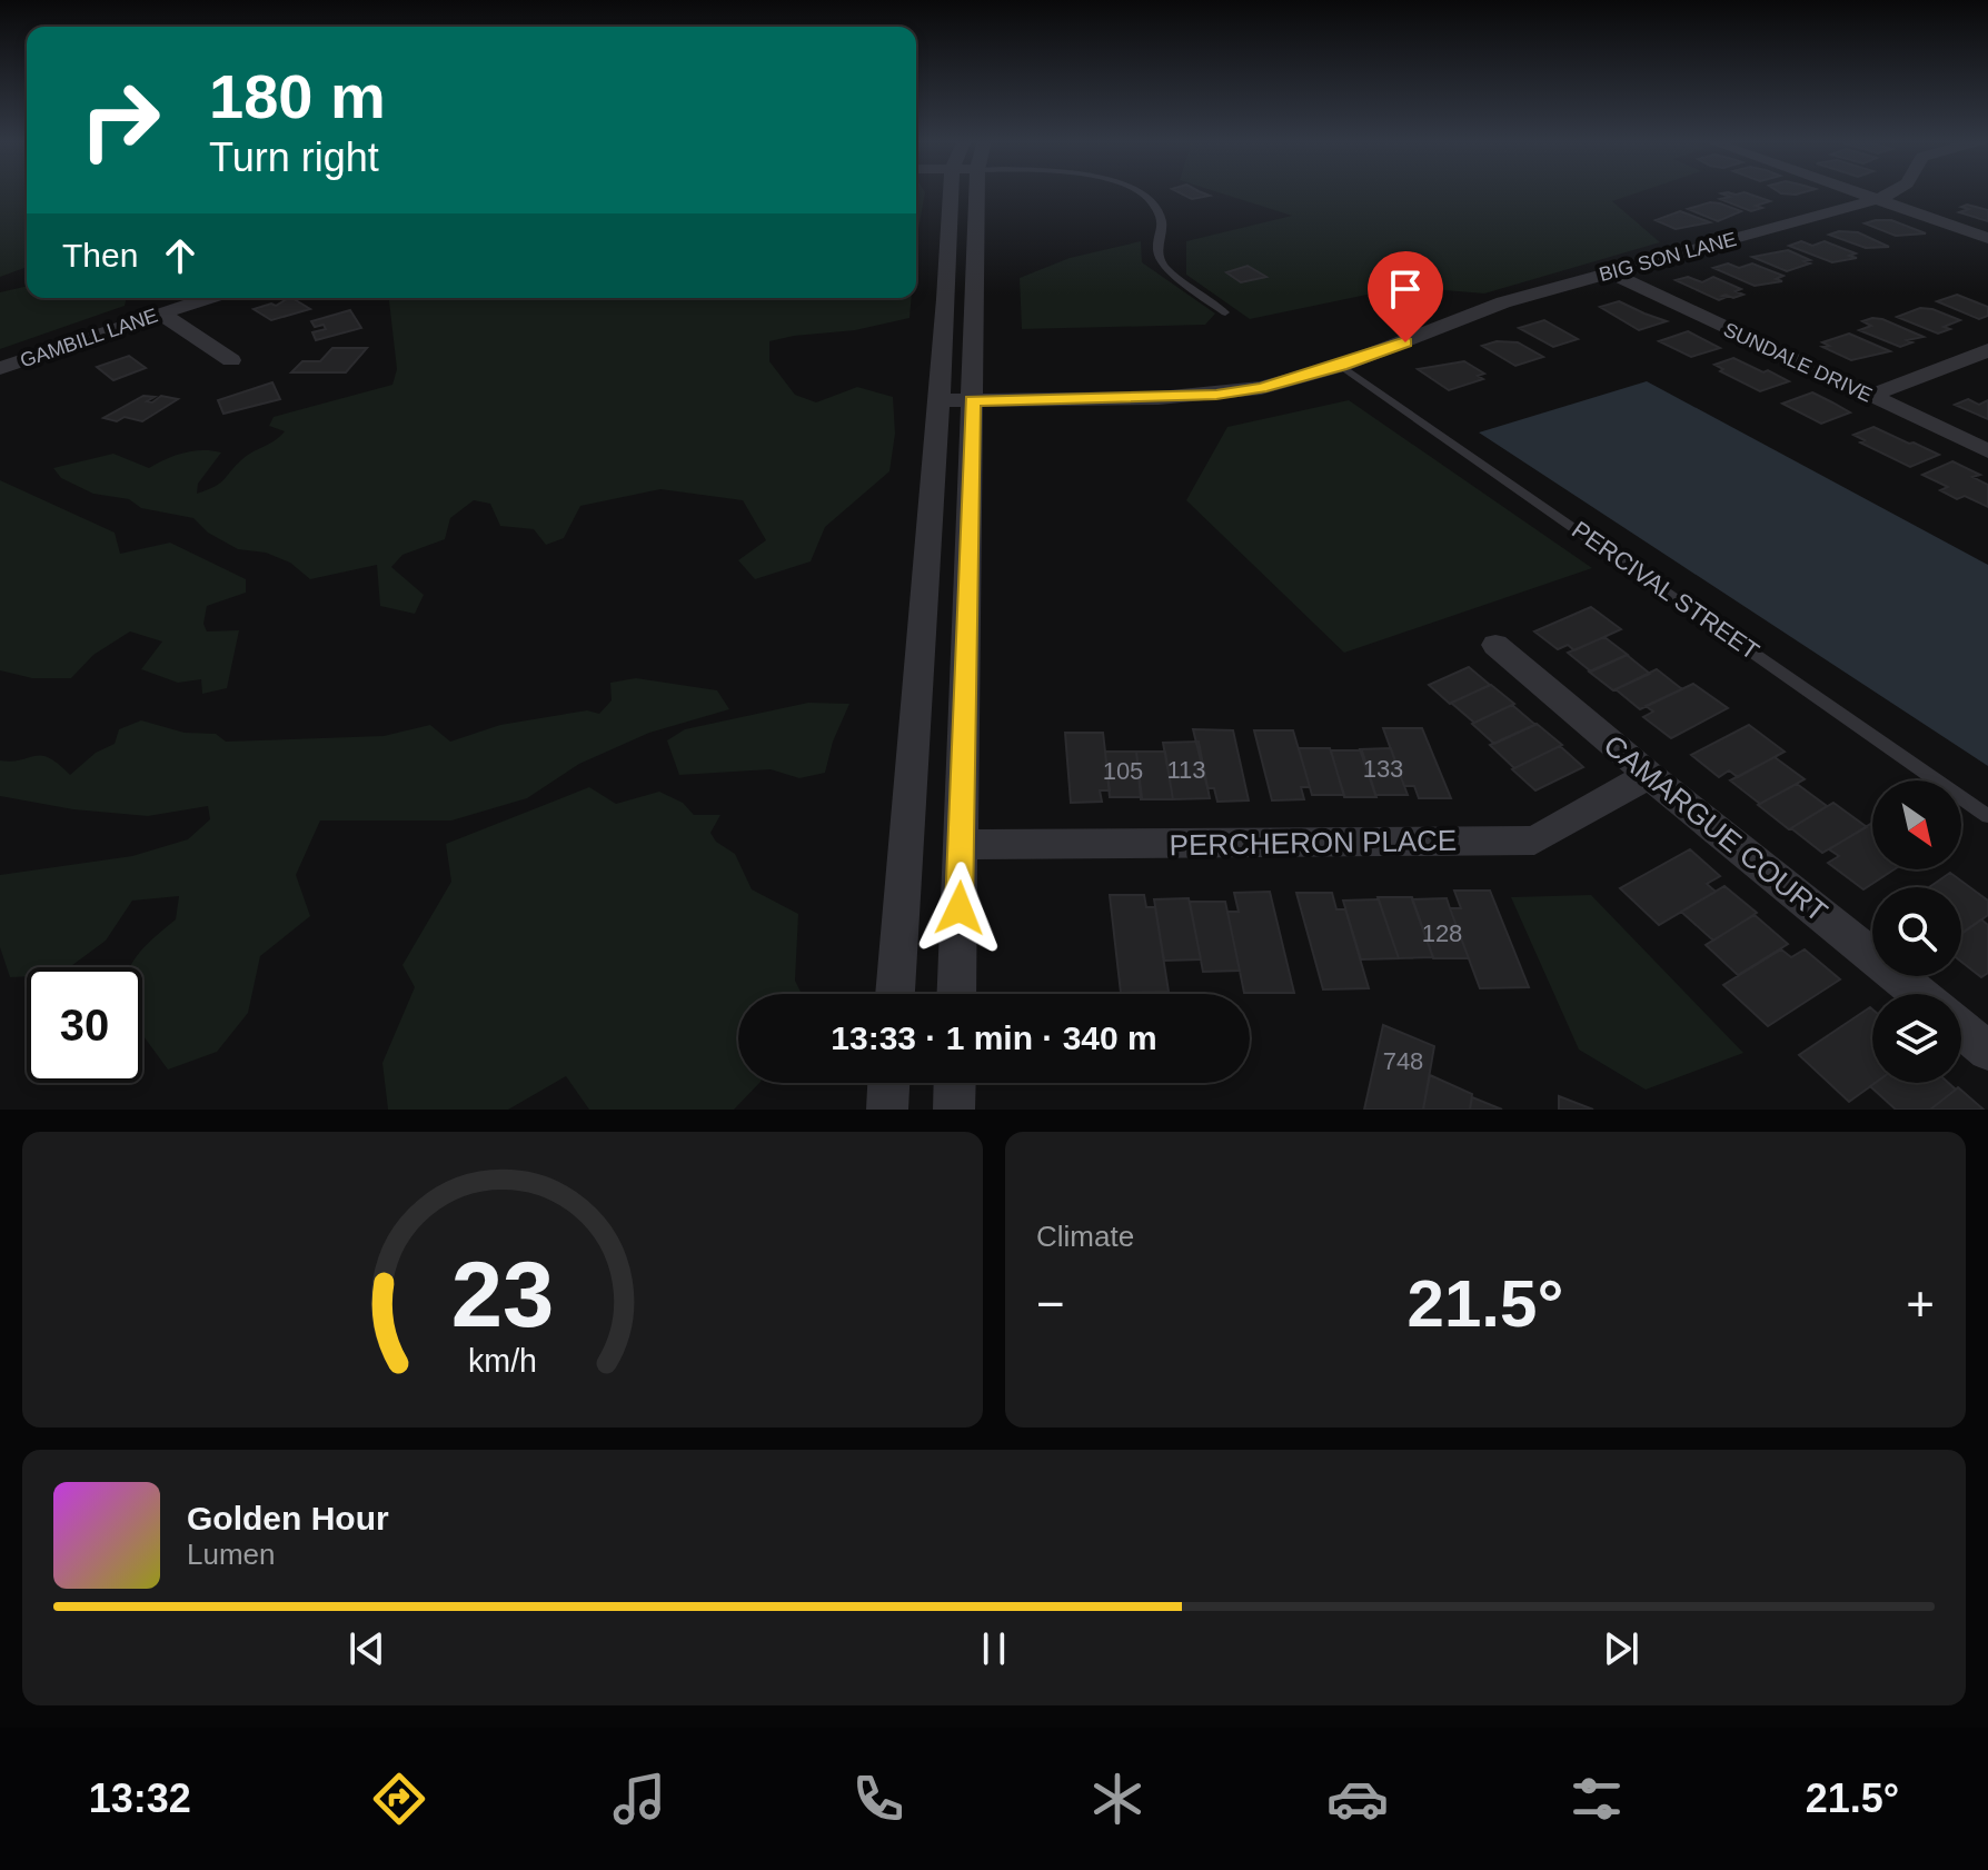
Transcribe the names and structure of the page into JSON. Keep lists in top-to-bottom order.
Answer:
{
  "streets": {
    "street": [
      "BIG SON LANE",
      "GAMBILL LANE",
      "SUNDALE DRIVE",
      "CAMARGUE COURT",
      "PERCHERON PLACE"
    ],
    "lane": ["PERCIVAL STREET"]
  },
  "crossings": [
    ["BIG SON LANE", "SUNDALE DRIVE"],
    ["BIG SON LANE", "PERCIVAL STREET"],
    ["CAMARGUE COURT", "PERCHERON PLACE"]
  ],
  "house_numbers": [
    "133",
    "113",
    "105",
    "128",
    "748"
  ],
  "north": "bottom right",
  "page": {
    "turn": ["180 m", "Turn right"],
    "then": "Then",
    "limit": "30",
    "trip": "13:33 · 1 min · 340 m",
    "tile": "Climate",
    "heat": ["−", "21.5°", "+"],
    "song": ["Golden Hour", "Lumen"],
    "tabs": ["13:32", "21.5°"],
    "gauge": ["23", "km/h"]
  }
}
